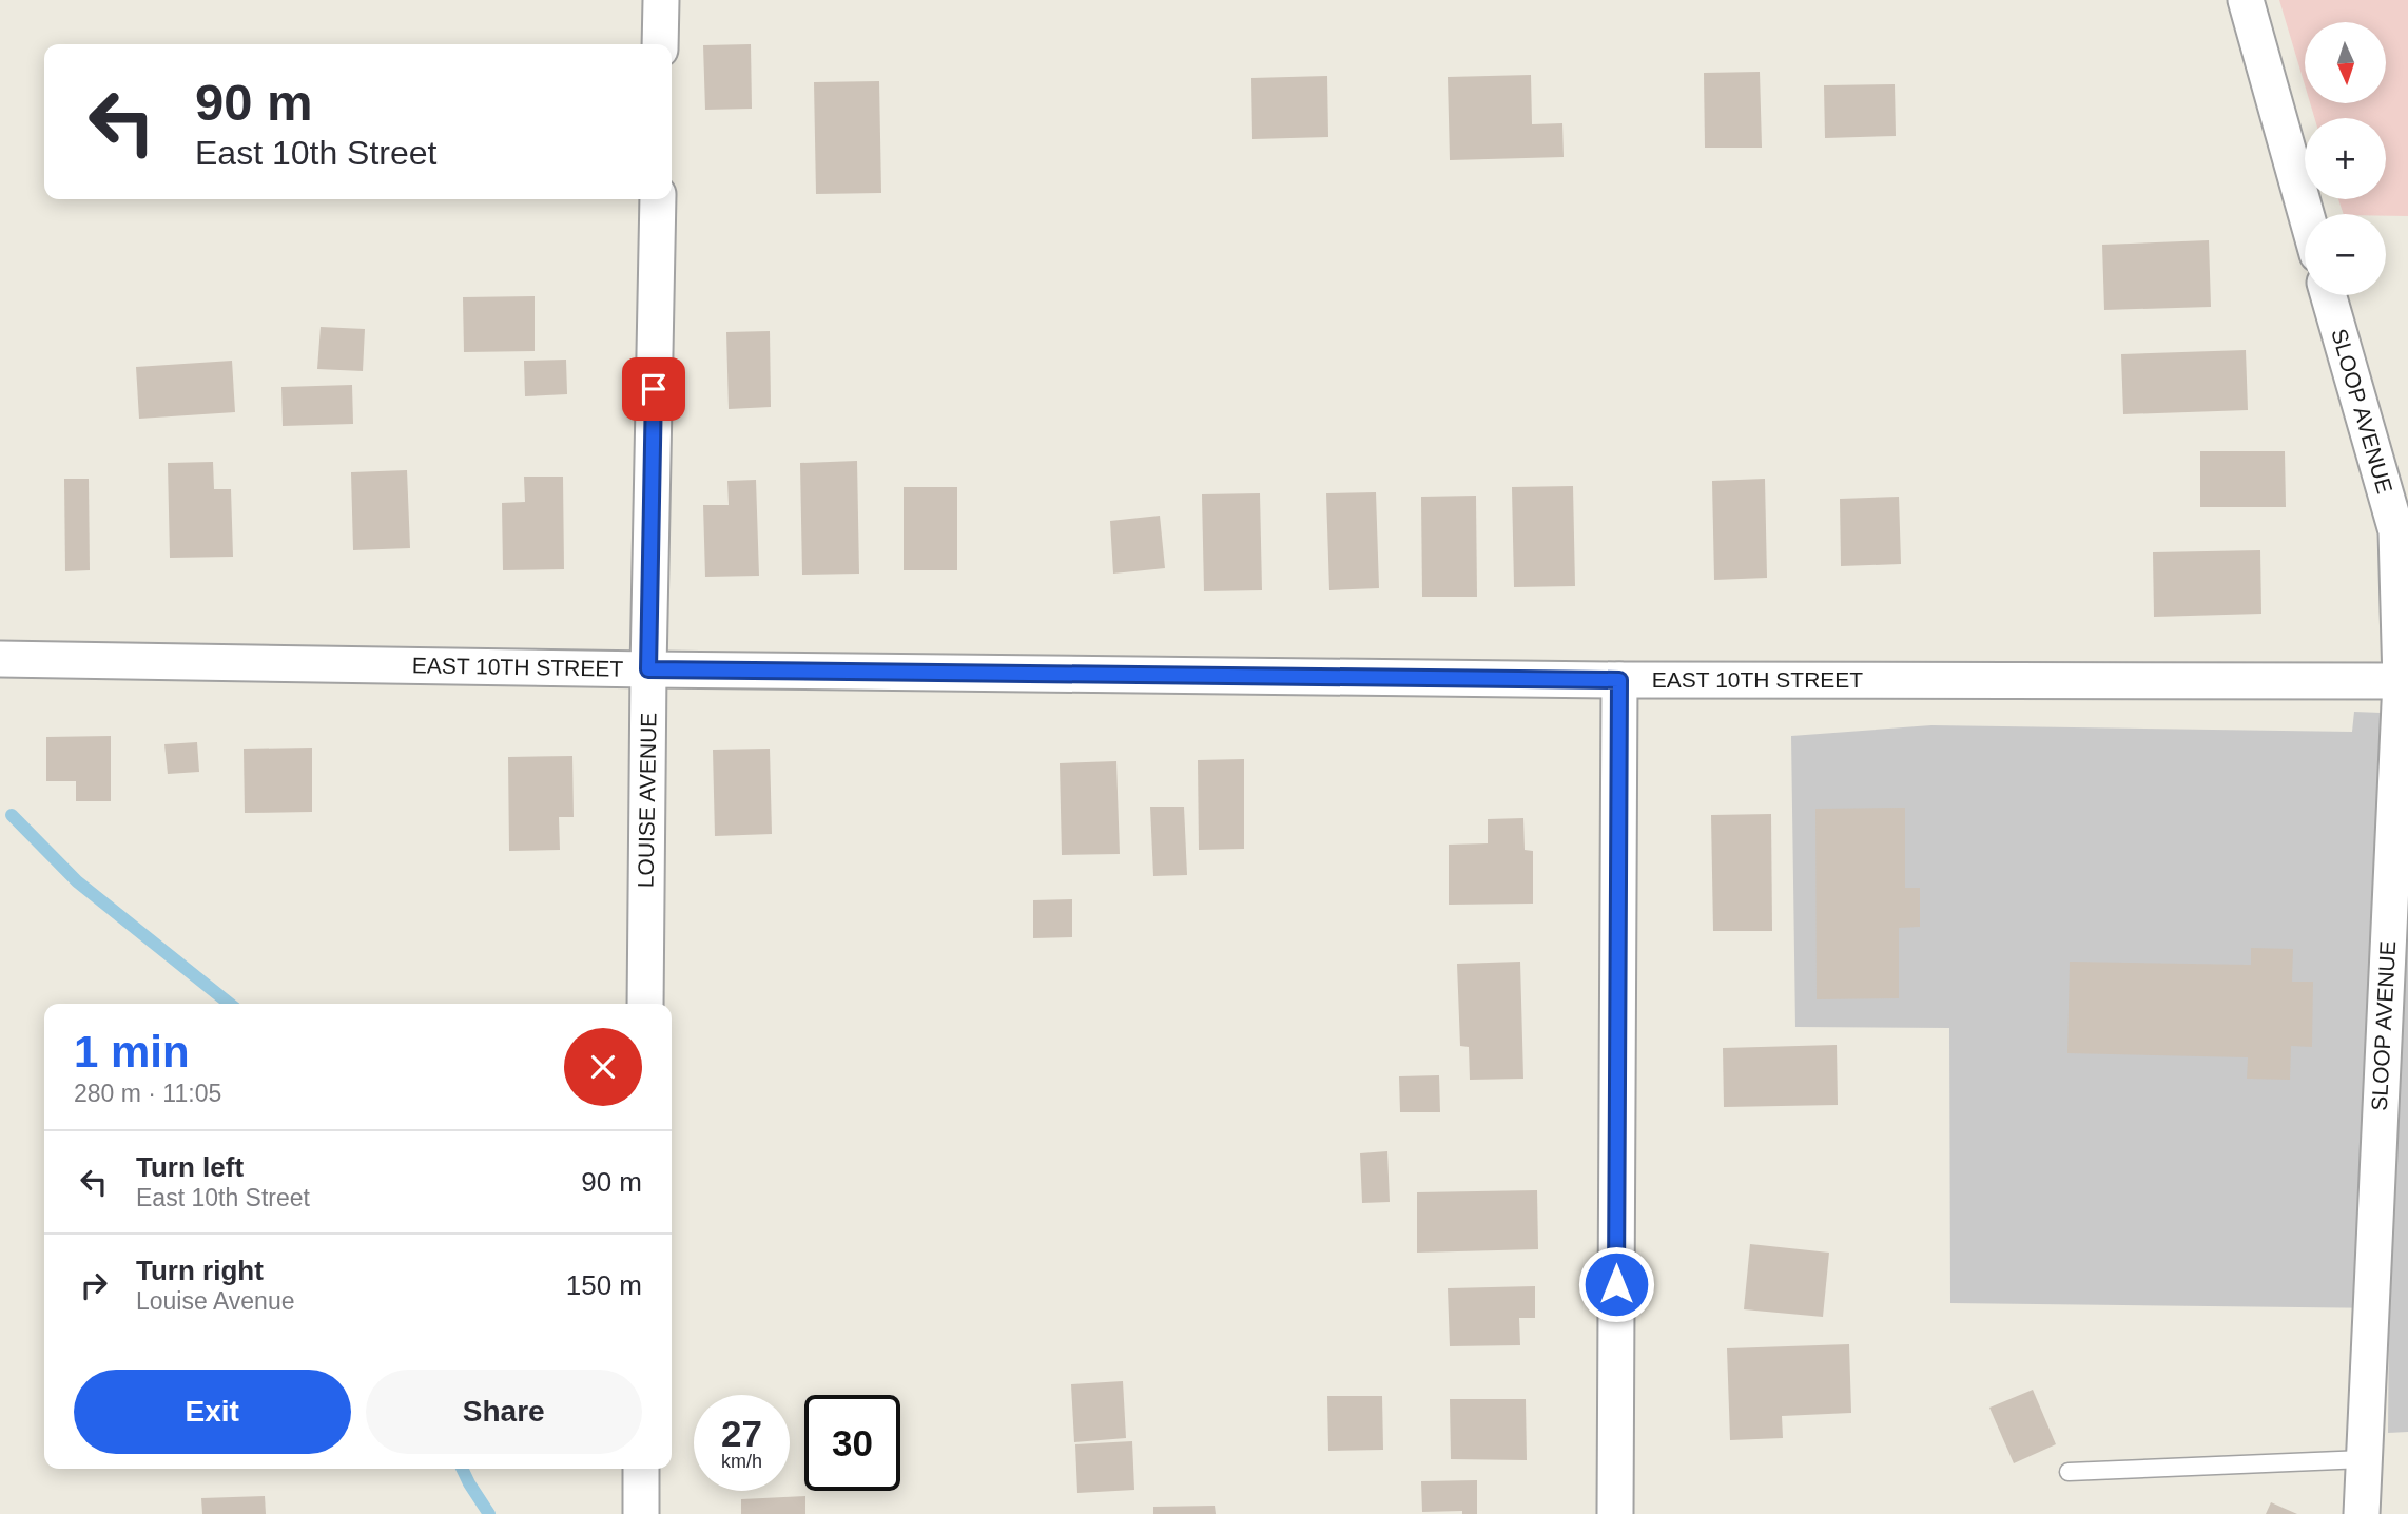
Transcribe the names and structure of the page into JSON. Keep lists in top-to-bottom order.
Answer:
{
  "streets": {
    "street": ["SLOOP AVENUE", "EAST 10TH STREET", "LOUISE AVENUE"]
  },
  "crossings": [
    ["SLOOP AVENUE", "EAST 10TH STREET"],
    ["EAST 10TH STREET", "LOUISE AVENUE"]
  ],
  "north": "bottom",
  "page": {
    "map_buttons": ["+", "−"],
    "turn": ["90 m", "East 10th Street"],
    "heading": ["1 min", "280 m · 11:05"],
    "list": [
      {
        "name": "Turn left",
        "note": "East 10th Street",
        "value": "90 m"
      },
      {
        "name": "Turn right",
        "note": "Louise Avenue",
        "value": "150 m"
      }
    ],
    "buttons": ["Exit", "Share"],
    "speed": "27 km/h",
    "limit": "30"
  }
}
